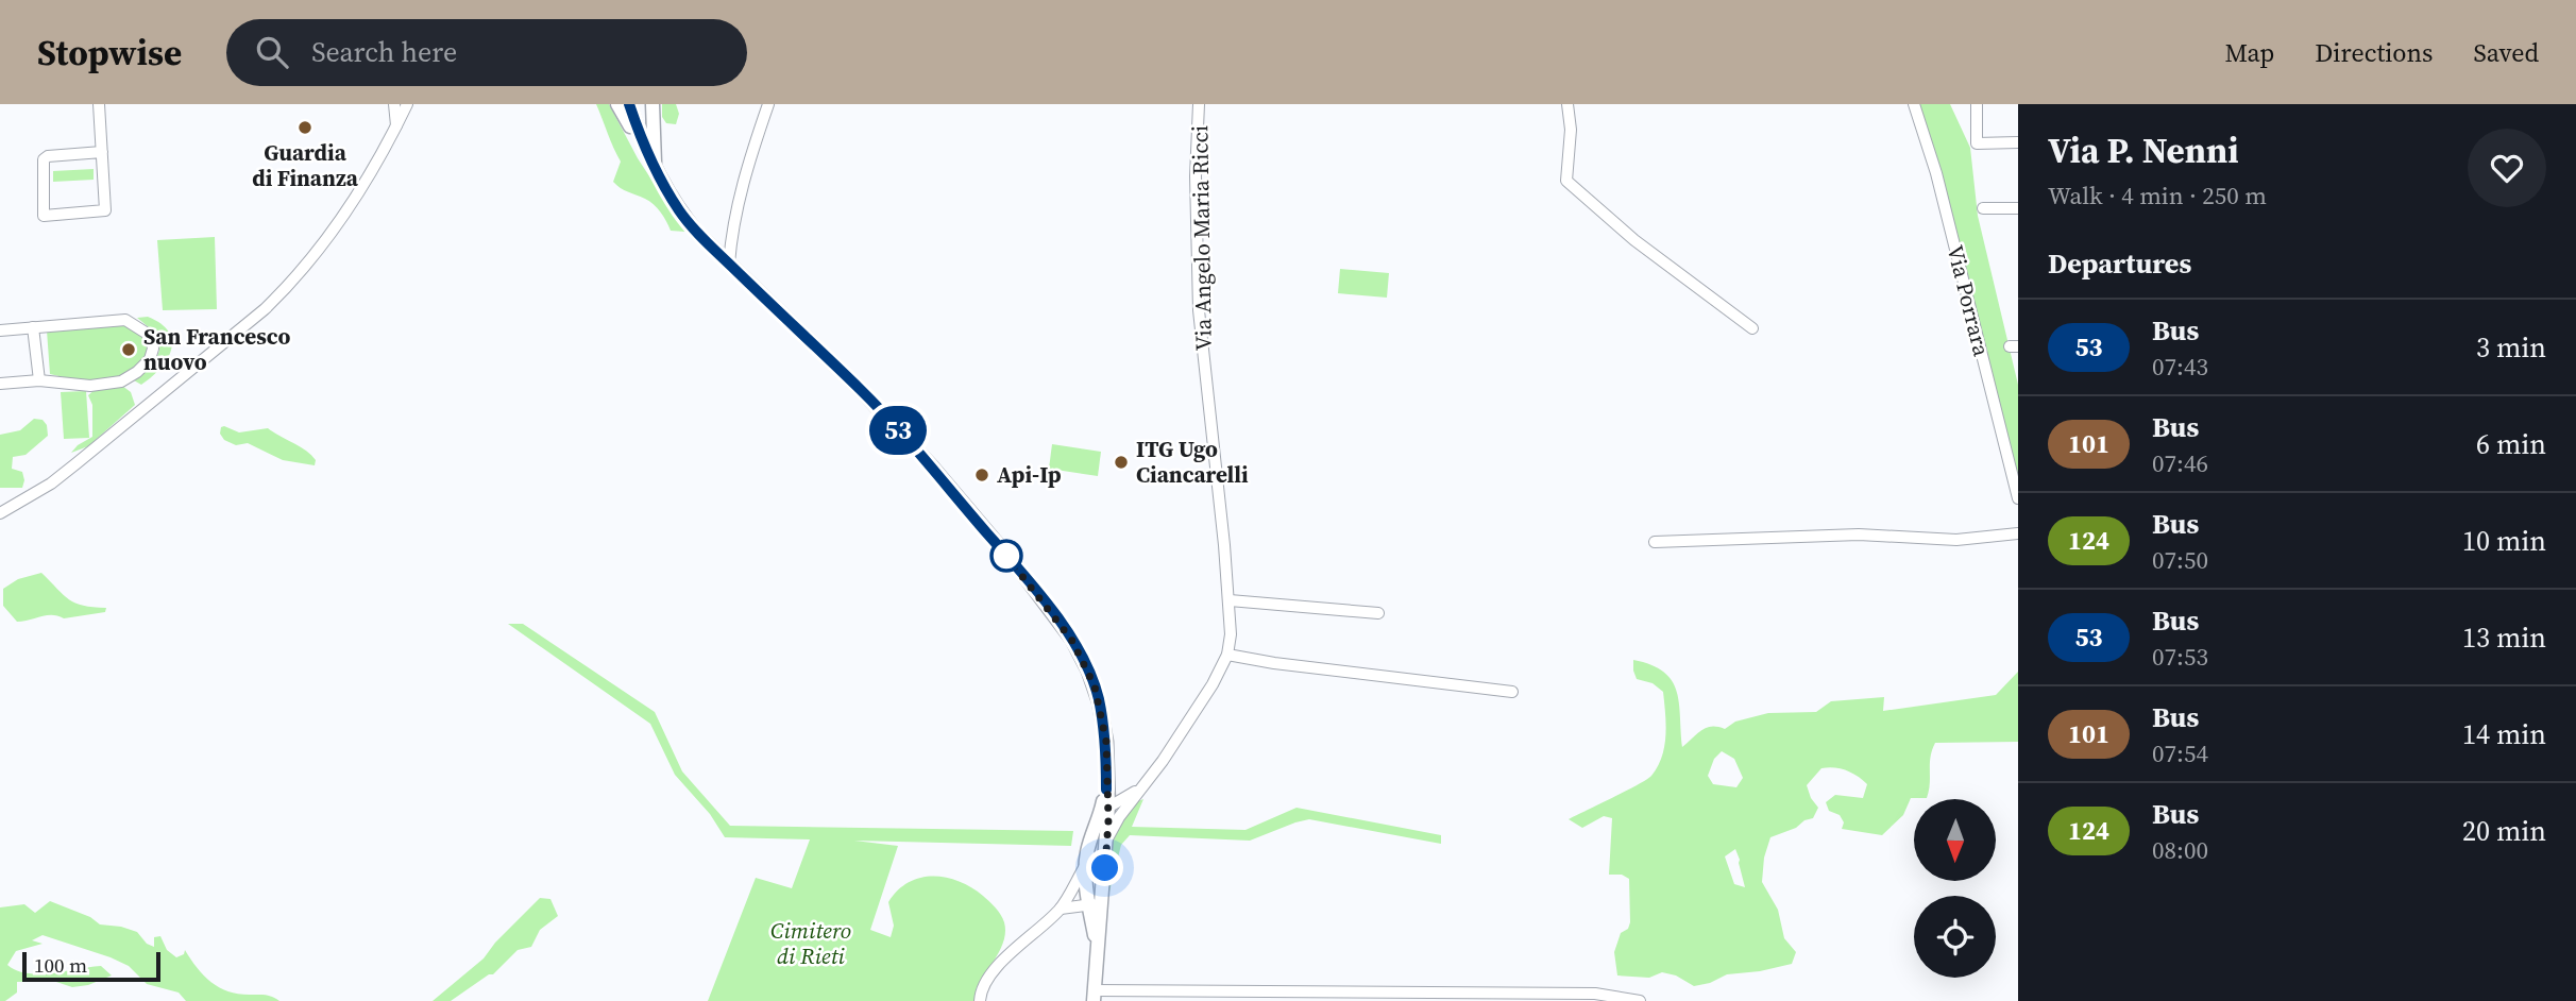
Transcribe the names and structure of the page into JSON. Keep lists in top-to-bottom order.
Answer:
{
  "streets": {
    "main road": ["Via Angelo Maria Ricci"],
    "street": ["Via Porrara"]
  },
  "parks": ["Cimitero di Rieti"],
  "places": [
    "Guardia di Finanza",
    "San Francesco nuovo",
    "ITG Ugo Ciancarelli",
    "Api-Ip"
  ],
  "lines": ["bus line 53"],
  "scale_bar": "100 m",
  "north": "bottom",
  "page": {
    "header": "Stopwise",
    "search": "Search here",
    "nav": ["Map", "Directions", "Saved"],
    "on_map": "53",
    "heading": [
      ["Via P. Nenni", "Walk · 4 min · 250 m"],
      "Departures"
    ],
    "list": [
      {
        "mark": "53",
        "name": "Bus",
        "note": "07:43",
        "value": "3 min"
      },
      {
        "mark": "101",
        "name": "Bus",
        "note": "07:46",
        "value": "6 min"
      },
      {
        "mark": "124",
        "name": "Bus",
        "note": "07:50",
        "value": "10 min"
      },
      {
        "mark": "53",
        "name": "Bus",
        "note": "07:53",
        "value": "13 min"
      },
      {
        "mark": "101",
        "name": "Bus",
        "note": "07:54",
        "value": "14 min"
      },
      {
        "mark": "124",
        "name": "Bus",
        "note": "08:00",
        "value": "20 min"
      }
    ],
    "scale": "100 m"
  }
}
